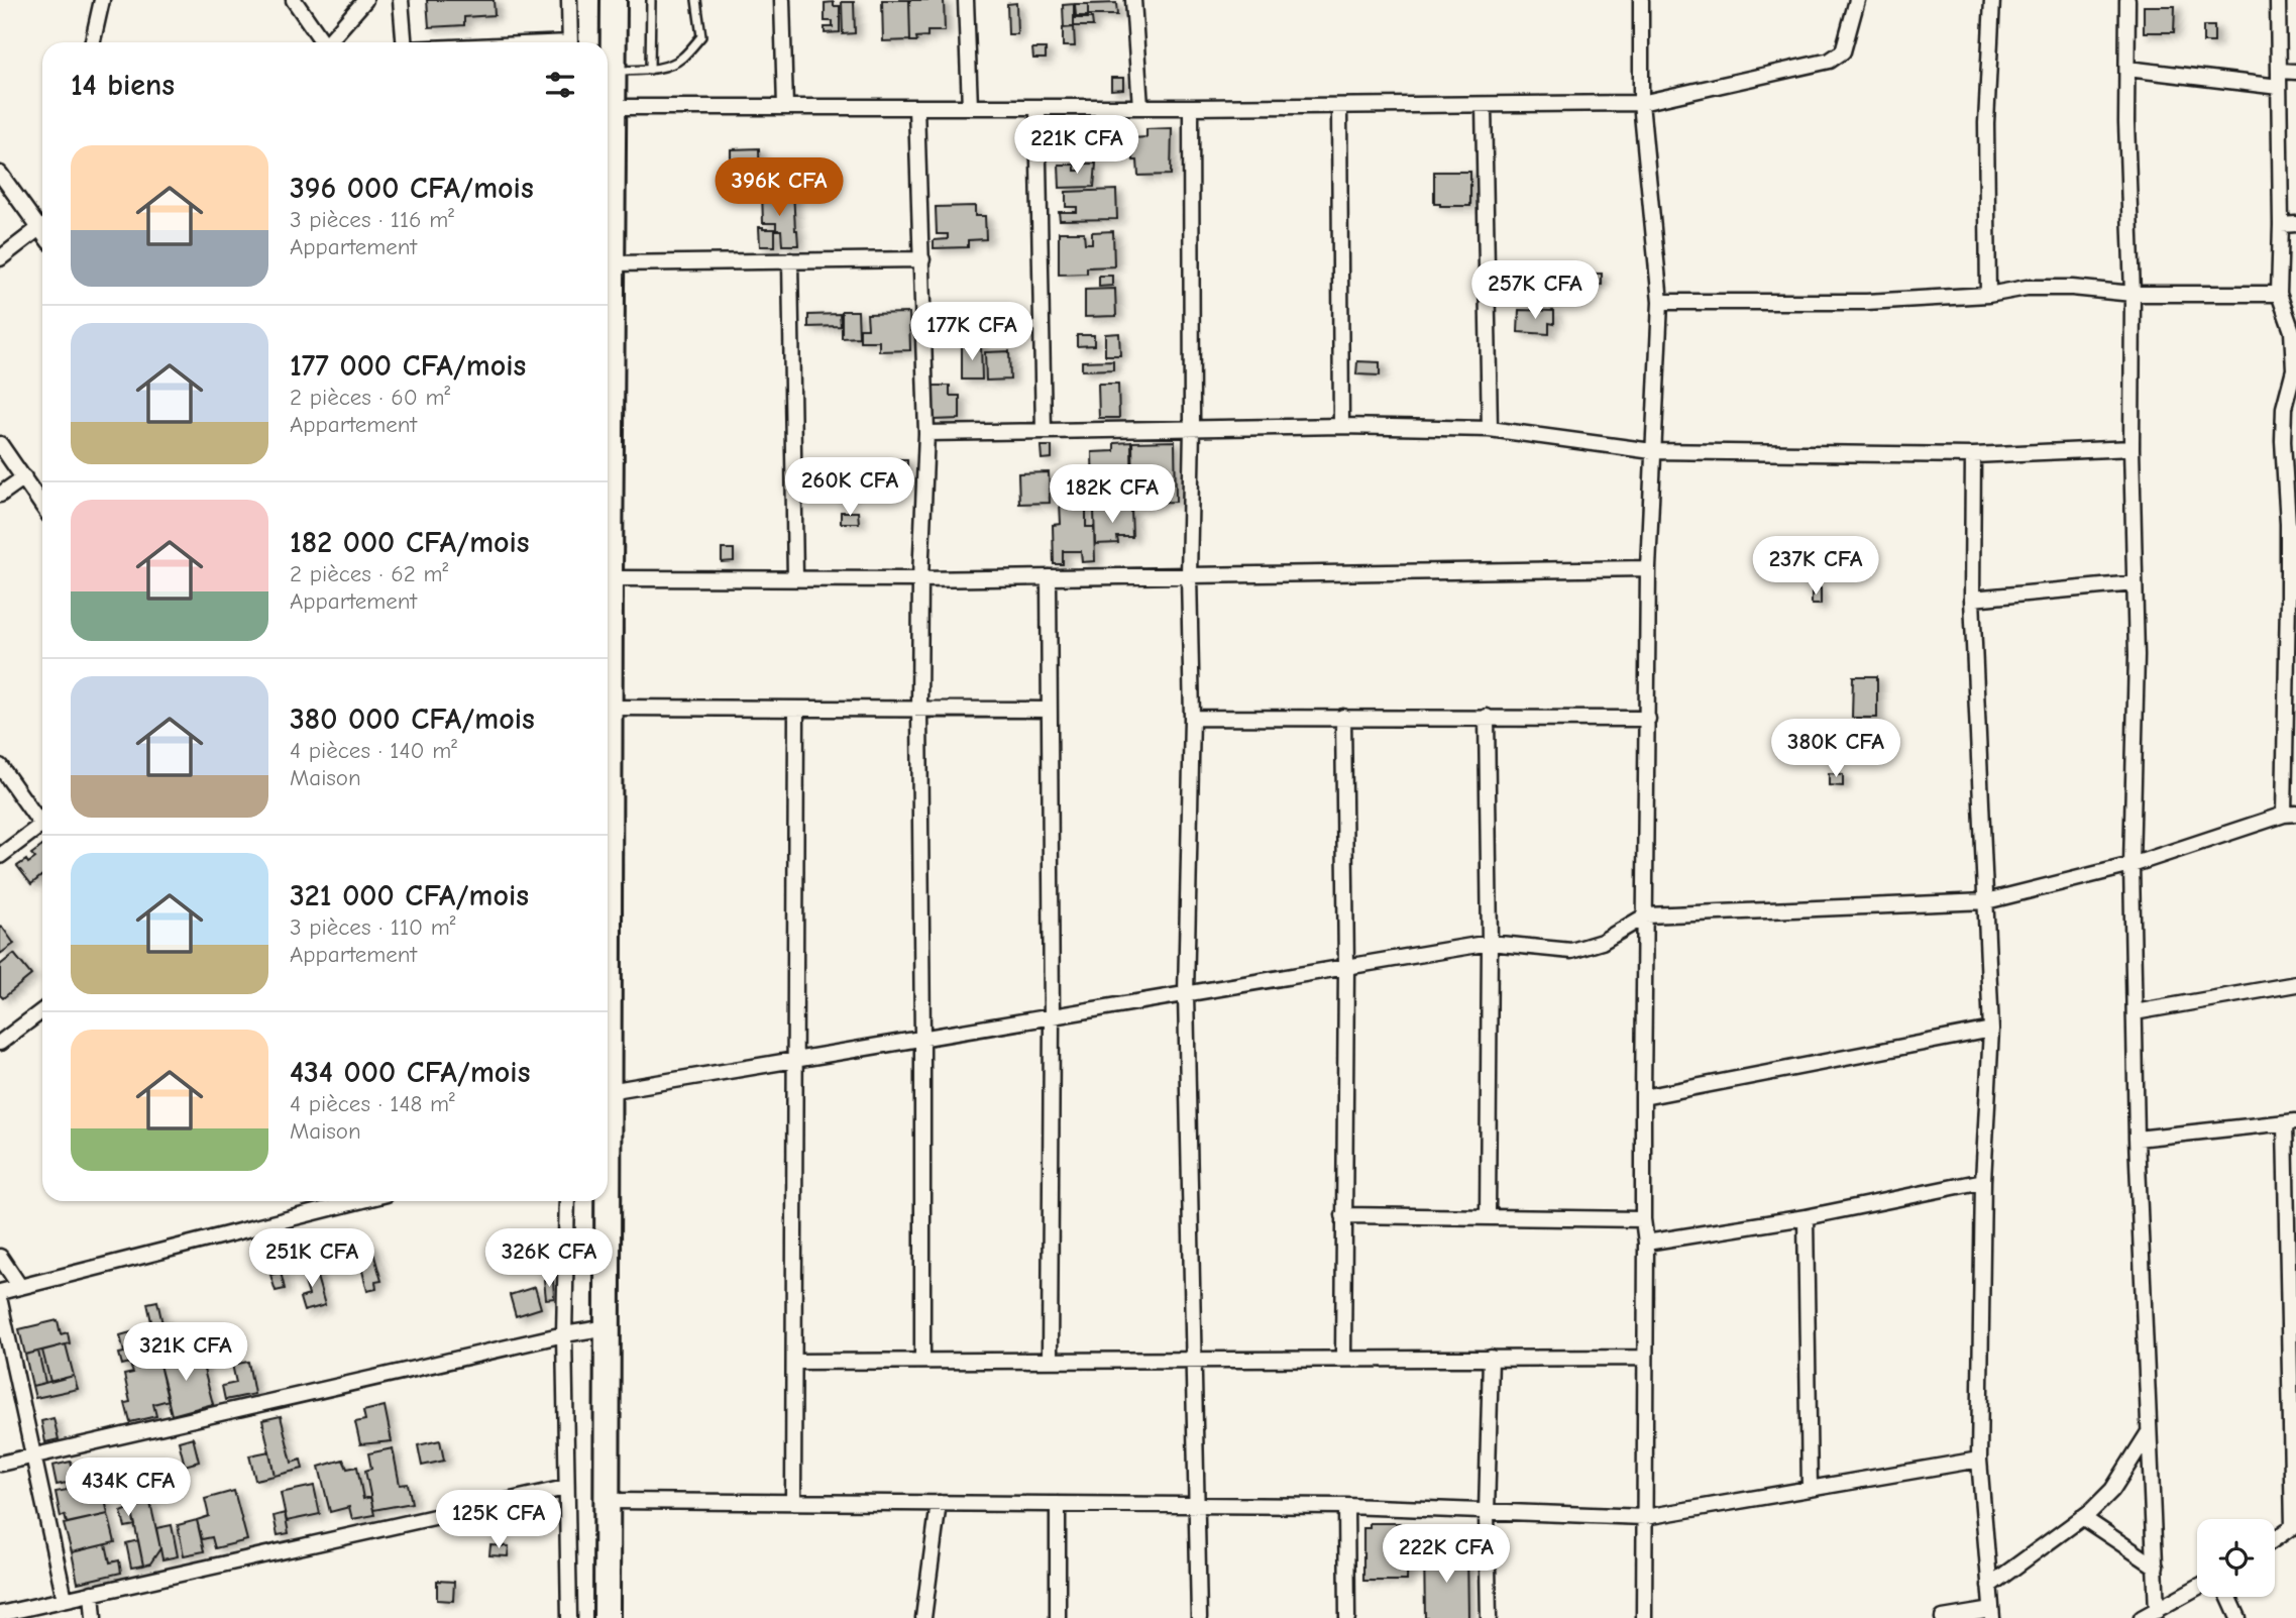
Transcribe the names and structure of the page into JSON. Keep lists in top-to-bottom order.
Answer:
{
  "page": {
    "heading": "14 biens",
    "price": [
      "221K CFA",
      "396K CFA",
      "257K CFA",
      "177K CFA",
      "260K CFA",
      "182K CFA",
      "237K CFA",
      "380K CFA",
      "251K CFA",
      "326K CFA",
      "321K CFA",
      "434K CFA",
      "125K CFA",
      "222K CFA"
    ],
    "list": [
      {
        "name": "396 000 CFA/mois",
        "note": "3 pièces · 116 m² · Appartement"
      },
      {
        "name": "177 000 CFA/mois",
        "note": "2 pièces · 60 m² · Appartement"
      },
      {
        "name": "182 000 CFA/mois",
        "note": "2 pièces · 62 m² · Appartement"
      },
      {
        "name": "380 000 CFA/mois",
        "note": "4 pièces · 140 m² · Maison"
      },
      {
        "name": "321 000 CFA/mois",
        "note": "3 pièces · 110 m² · Appartement"
      },
      {
        "name": "434 000 CFA/mois",
        "note": "4 pièces · 148 m² · Maison"
      }
    ]
  }
}
